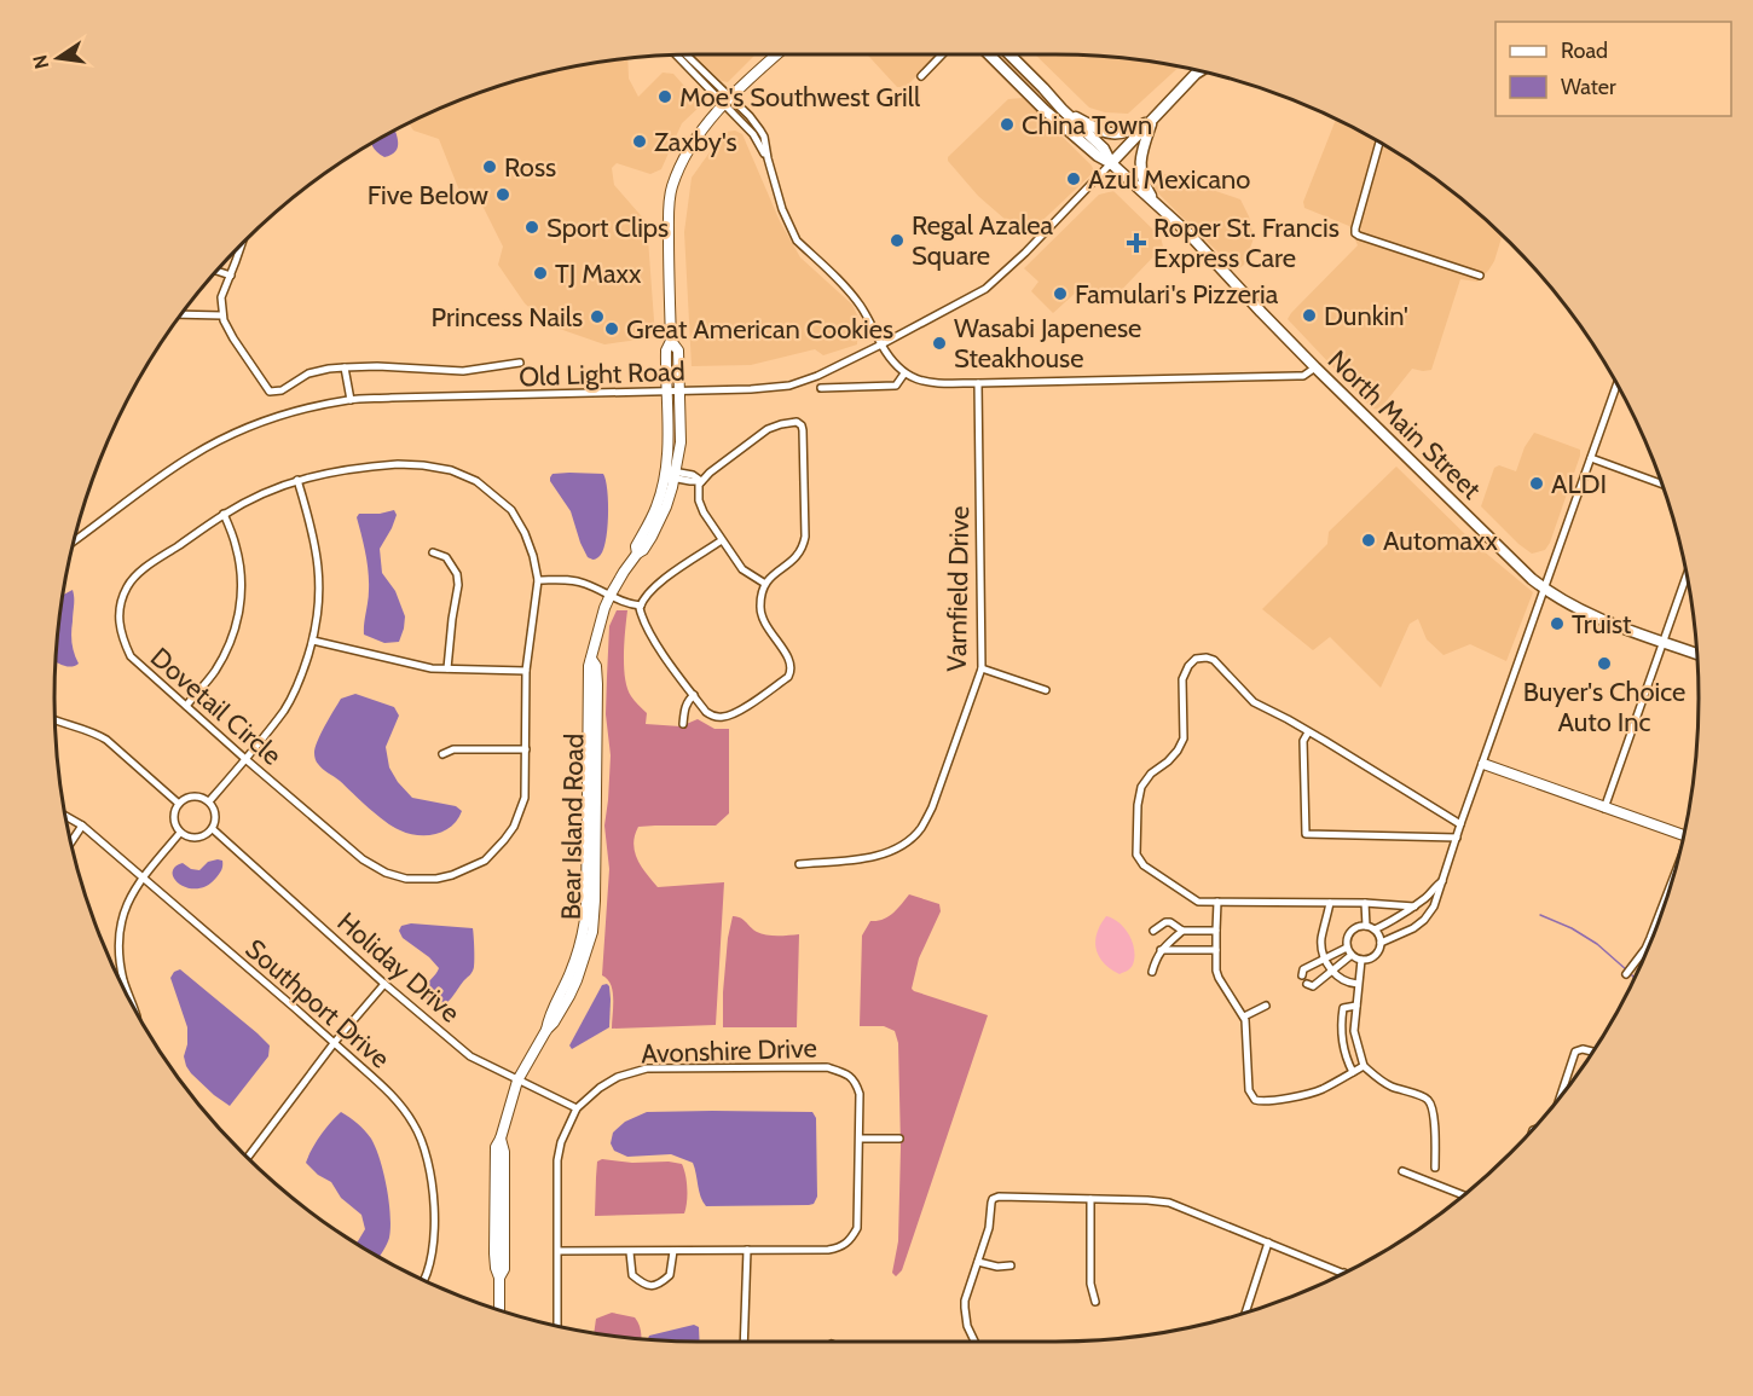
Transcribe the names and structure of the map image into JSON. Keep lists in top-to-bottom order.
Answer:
{
  "streets": {
    "main road": ["North Main Street"],
    "street": [
      "Old Light Road",
      "Varnfield Drive",
      "Dovetail Circle",
      "Bear Island Road",
      "Holiday Drive",
      "Southport Drive",
      "Avonshire Drive"
    ]
  },
  "crossings": [
    ["Old Light Road", "North Main Street"],
    ["Old Light Road", "Bear Island Road"],
    ["Bear Island Road", "Holiday Drive"],
    ["Holiday Drive", "Avonshire Drive"]
  ],
  "places": {
    "other": [
      "Moe's Southwest Grill",
      "China Town",
      "Zaxby's",
      "Ross",
      "Azul Mexicano",
      "Five Below",
      "Sport Clips",
      "Regal Azalea Square",
      "TJ Maxx",
      "Famulari's Pizzeria",
      "Dunkin'",
      "Princess Nails",
      "Great American Cookies",
      "Wasabi Japenese Steakhouse",
      "ALDI",
      "Automaxx",
      "Truist",
      "Buyer's Choice Auto Inc"
    ],
    "health": ["Roper St. Francis Express Care"]
  },
  "legend": ["Road", "Water"],
  "north": "left"
}
